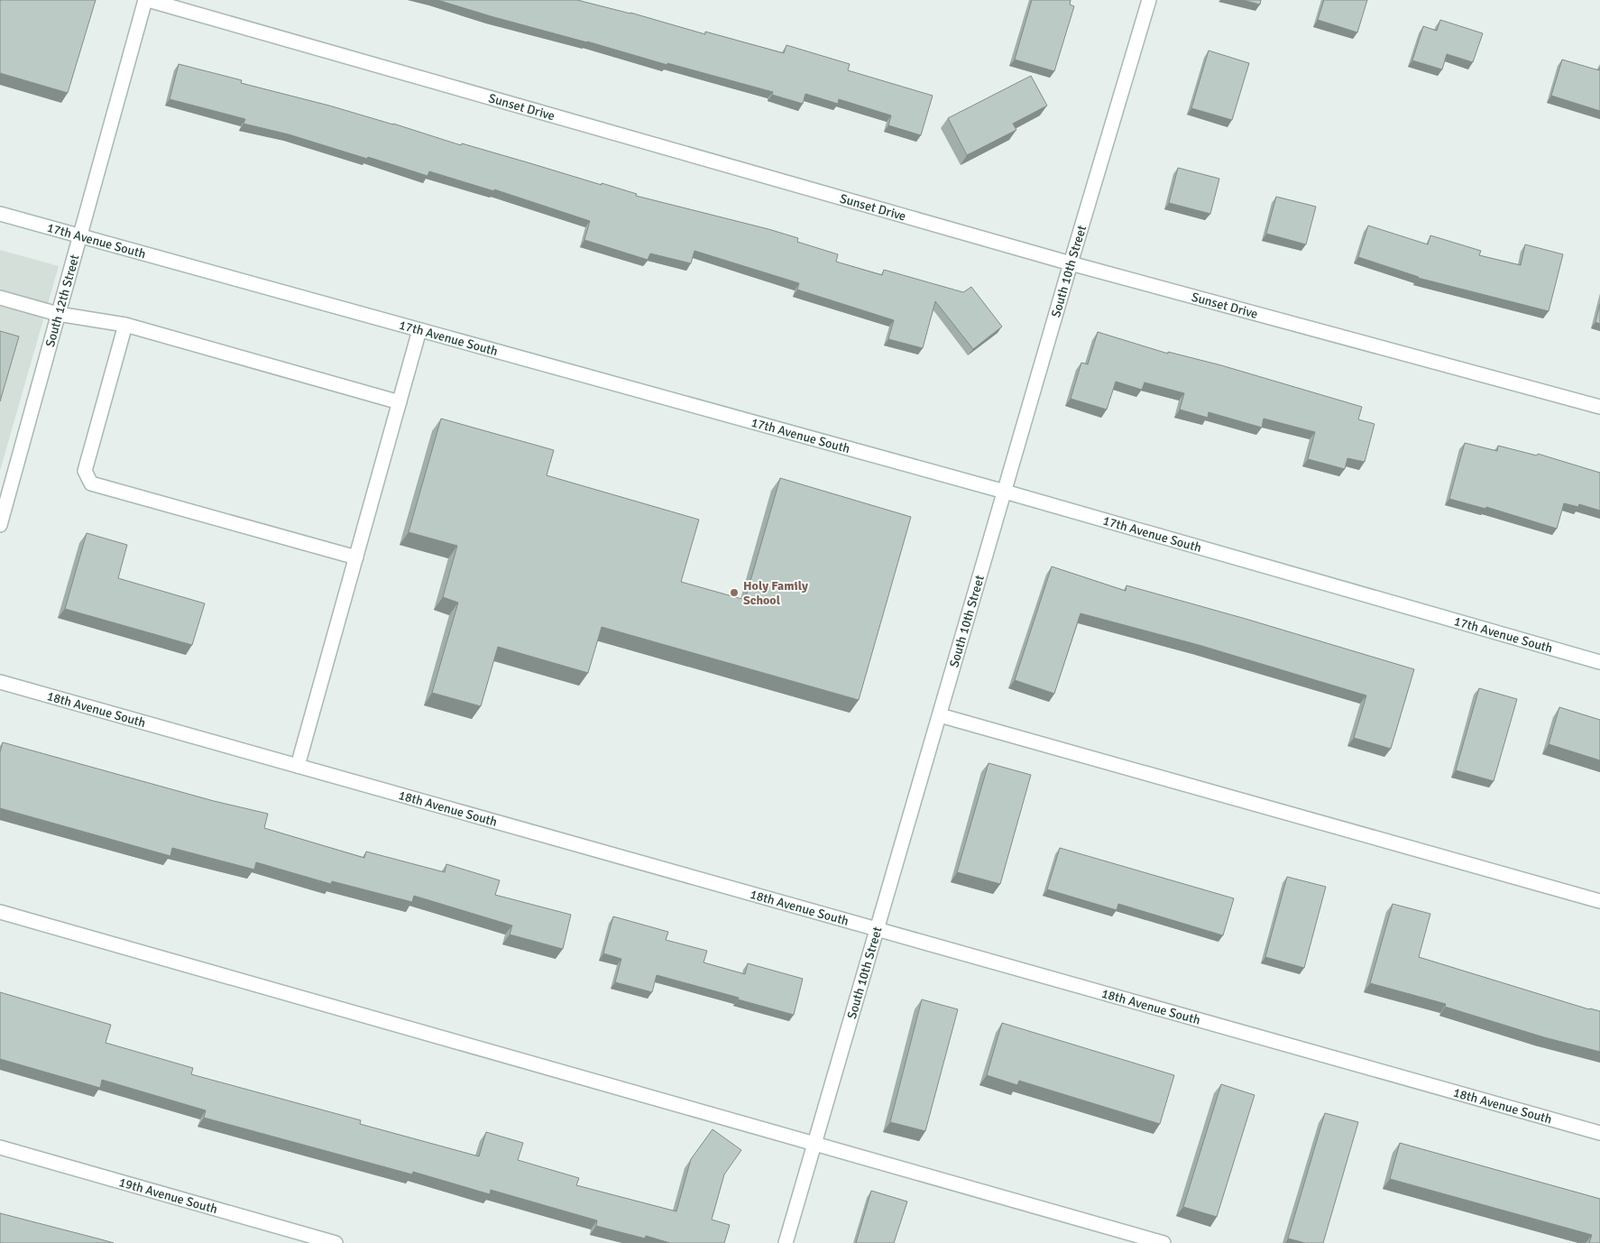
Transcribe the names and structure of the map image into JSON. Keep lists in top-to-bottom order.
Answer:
{
  "streets": {
    "street": [
      "Sunset Drive",
      "17th Avenue South",
      "South 10th Street",
      "South 12th Street",
      "18th Avenue South",
      "19th Avenue South"
    ]
  },
  "crossings": [
    ["Sunset Drive", "South 10th Street"],
    ["Sunset Drive", "South 12th Street"],
    ["17th Avenue South", "South 10th Street"],
    ["17th Avenue South", "South 12th Street"],
    ["South 10th Street", "18th Avenue South"]
  ],
  "places": ["Holy Family School"]
}
